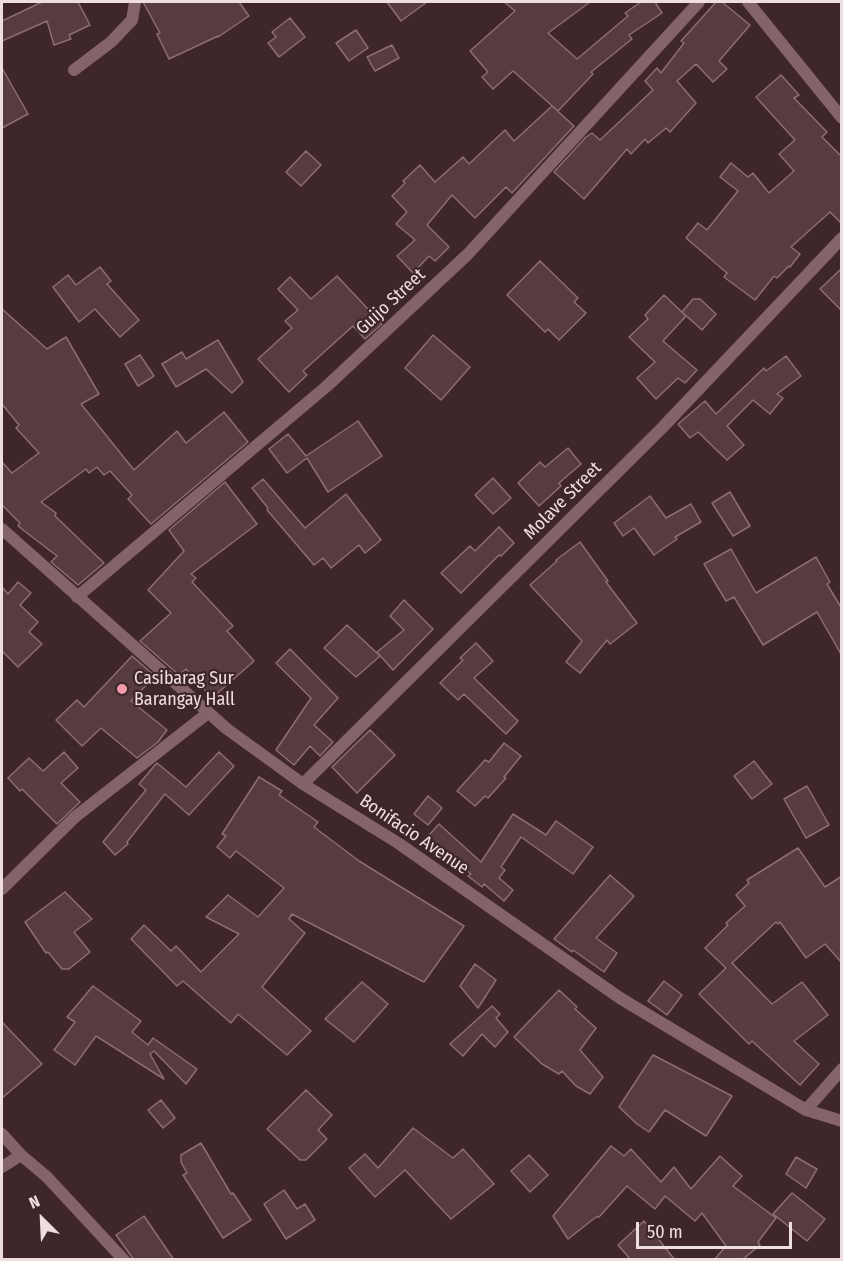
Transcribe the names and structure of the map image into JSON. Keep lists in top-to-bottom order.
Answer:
{
  "streets": {
    "street": ["Guijo Street", "Molave Street", "Bonifacio Avenue"]
  },
  "crossings": [
    ["Guijo Street", "Bonifacio Avenue"],
    ["Molave Street", "Bonifacio Avenue"]
  ],
  "places": ["Casibarag Sur Barangay Hall"],
  "scale_bar": "50 m",
  "north": "top left"
}
